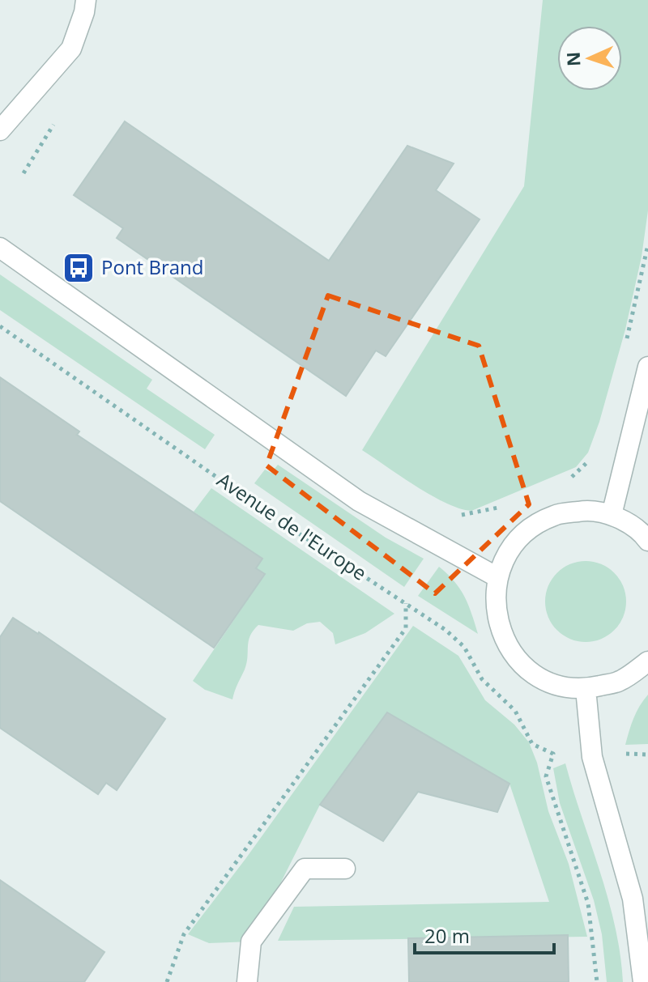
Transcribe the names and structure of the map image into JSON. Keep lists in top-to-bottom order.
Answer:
{
  "streets": {
    "path": ["Avenue de l'Europe"]
  },
  "places": {
    "bus stop": ["Pont Brand"]
  },
  "scale_bar": "20 m",
  "north": "left"
}
